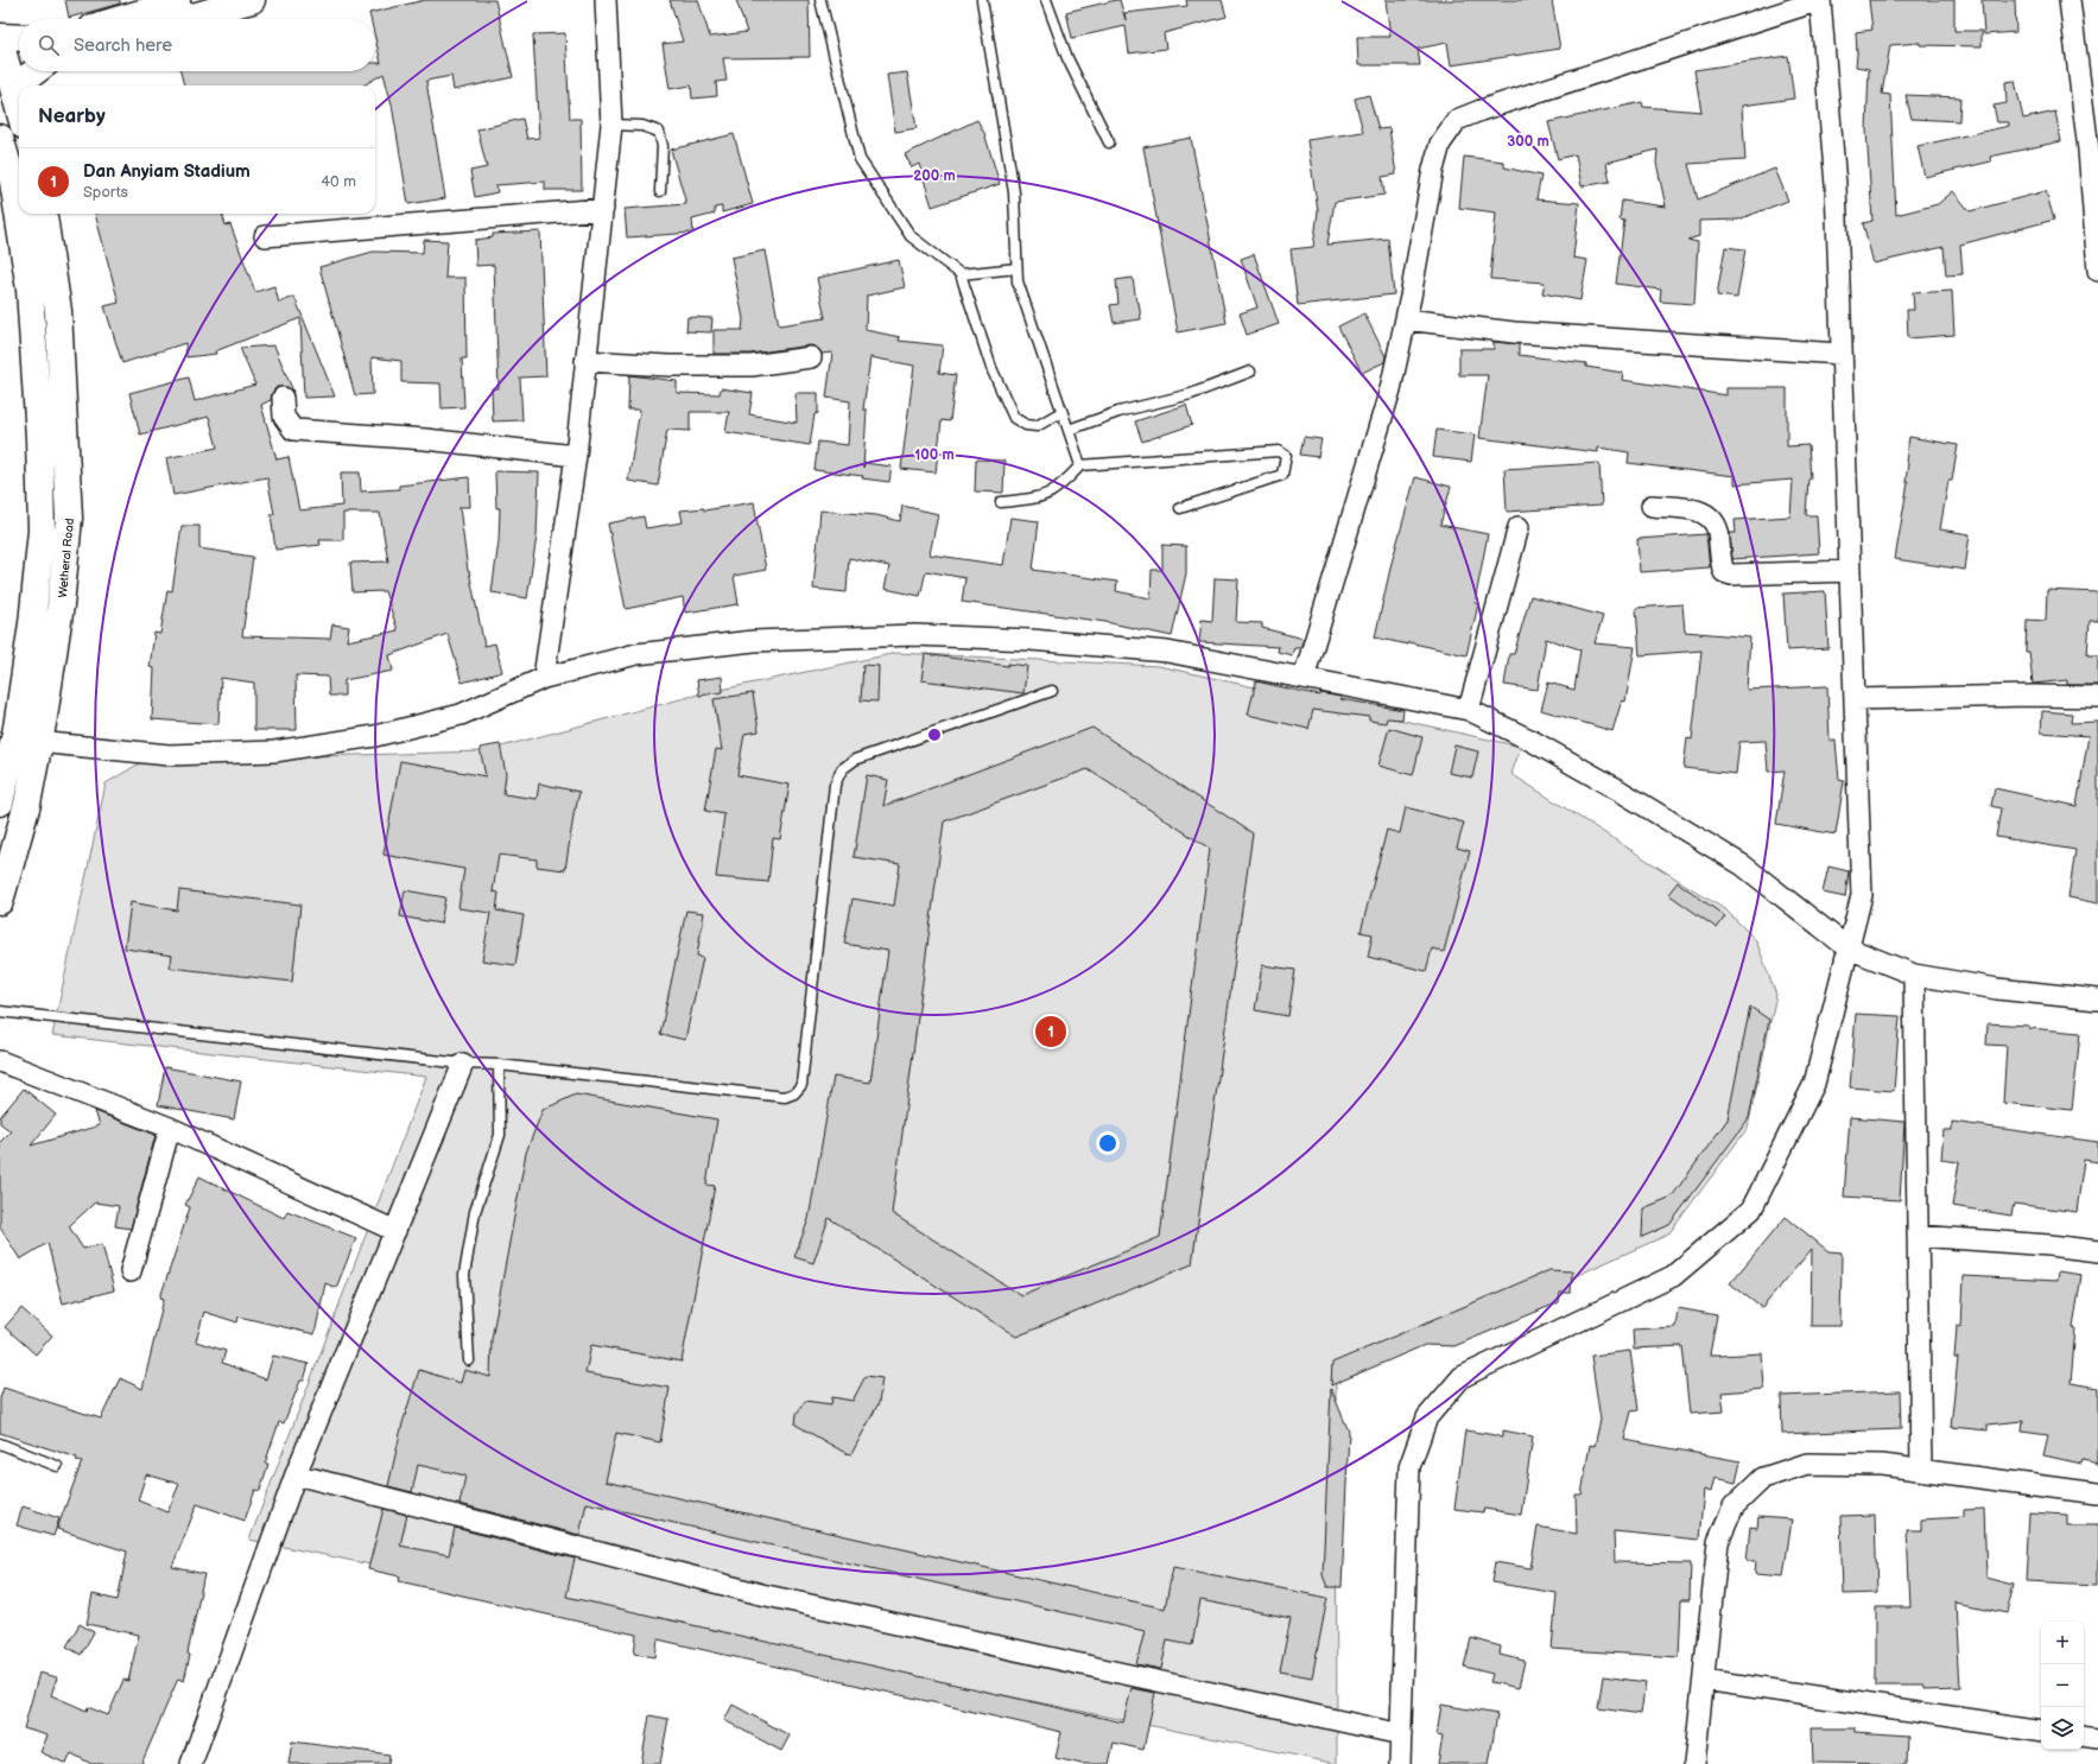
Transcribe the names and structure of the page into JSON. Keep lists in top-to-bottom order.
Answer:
{
  "streets": {
    "main road": ["Wetheral Road"]
  },
  "page": {
    "search": "Search here",
    "heading": "Nearby",
    "list": [
      {
        "mark": "1",
        "name": "Dan Anyiam Stadium",
        "note": "Sports",
        "value": "40 m"
      }
    ],
    "pins": "1",
    "map_buttons": ["+", "−"]
  },
  "rings": ["300 m", "200 m", "100 m"]
}
